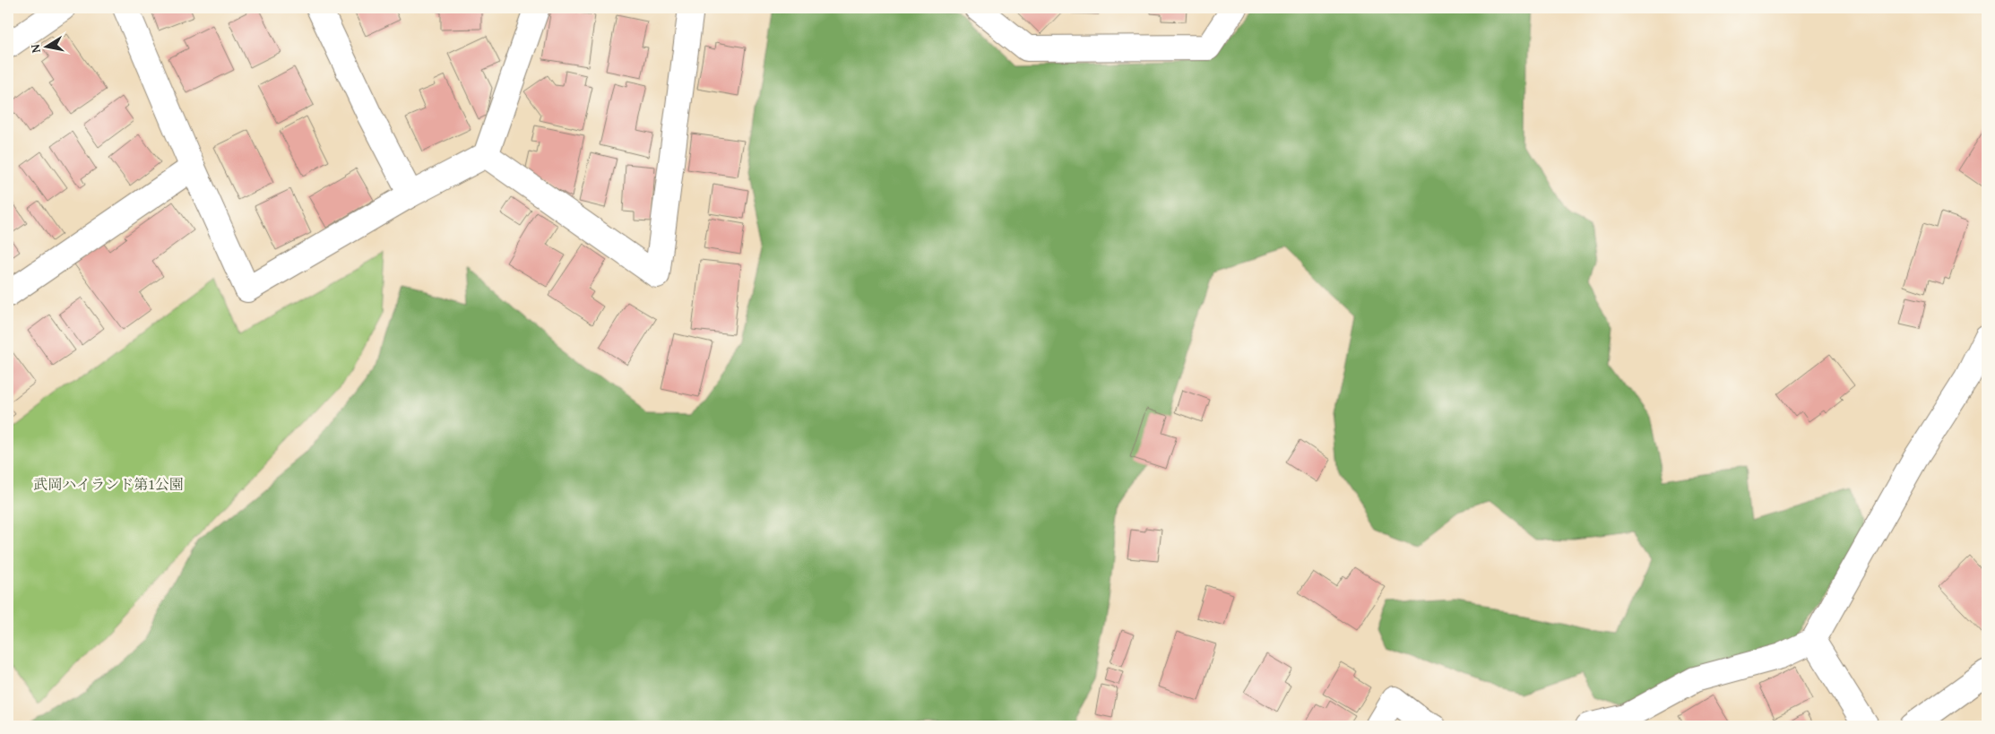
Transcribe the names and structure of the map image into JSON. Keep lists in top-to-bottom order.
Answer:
{
  "parks": ["武岡ハイランド第1公園"],
  "north": "left"
}
